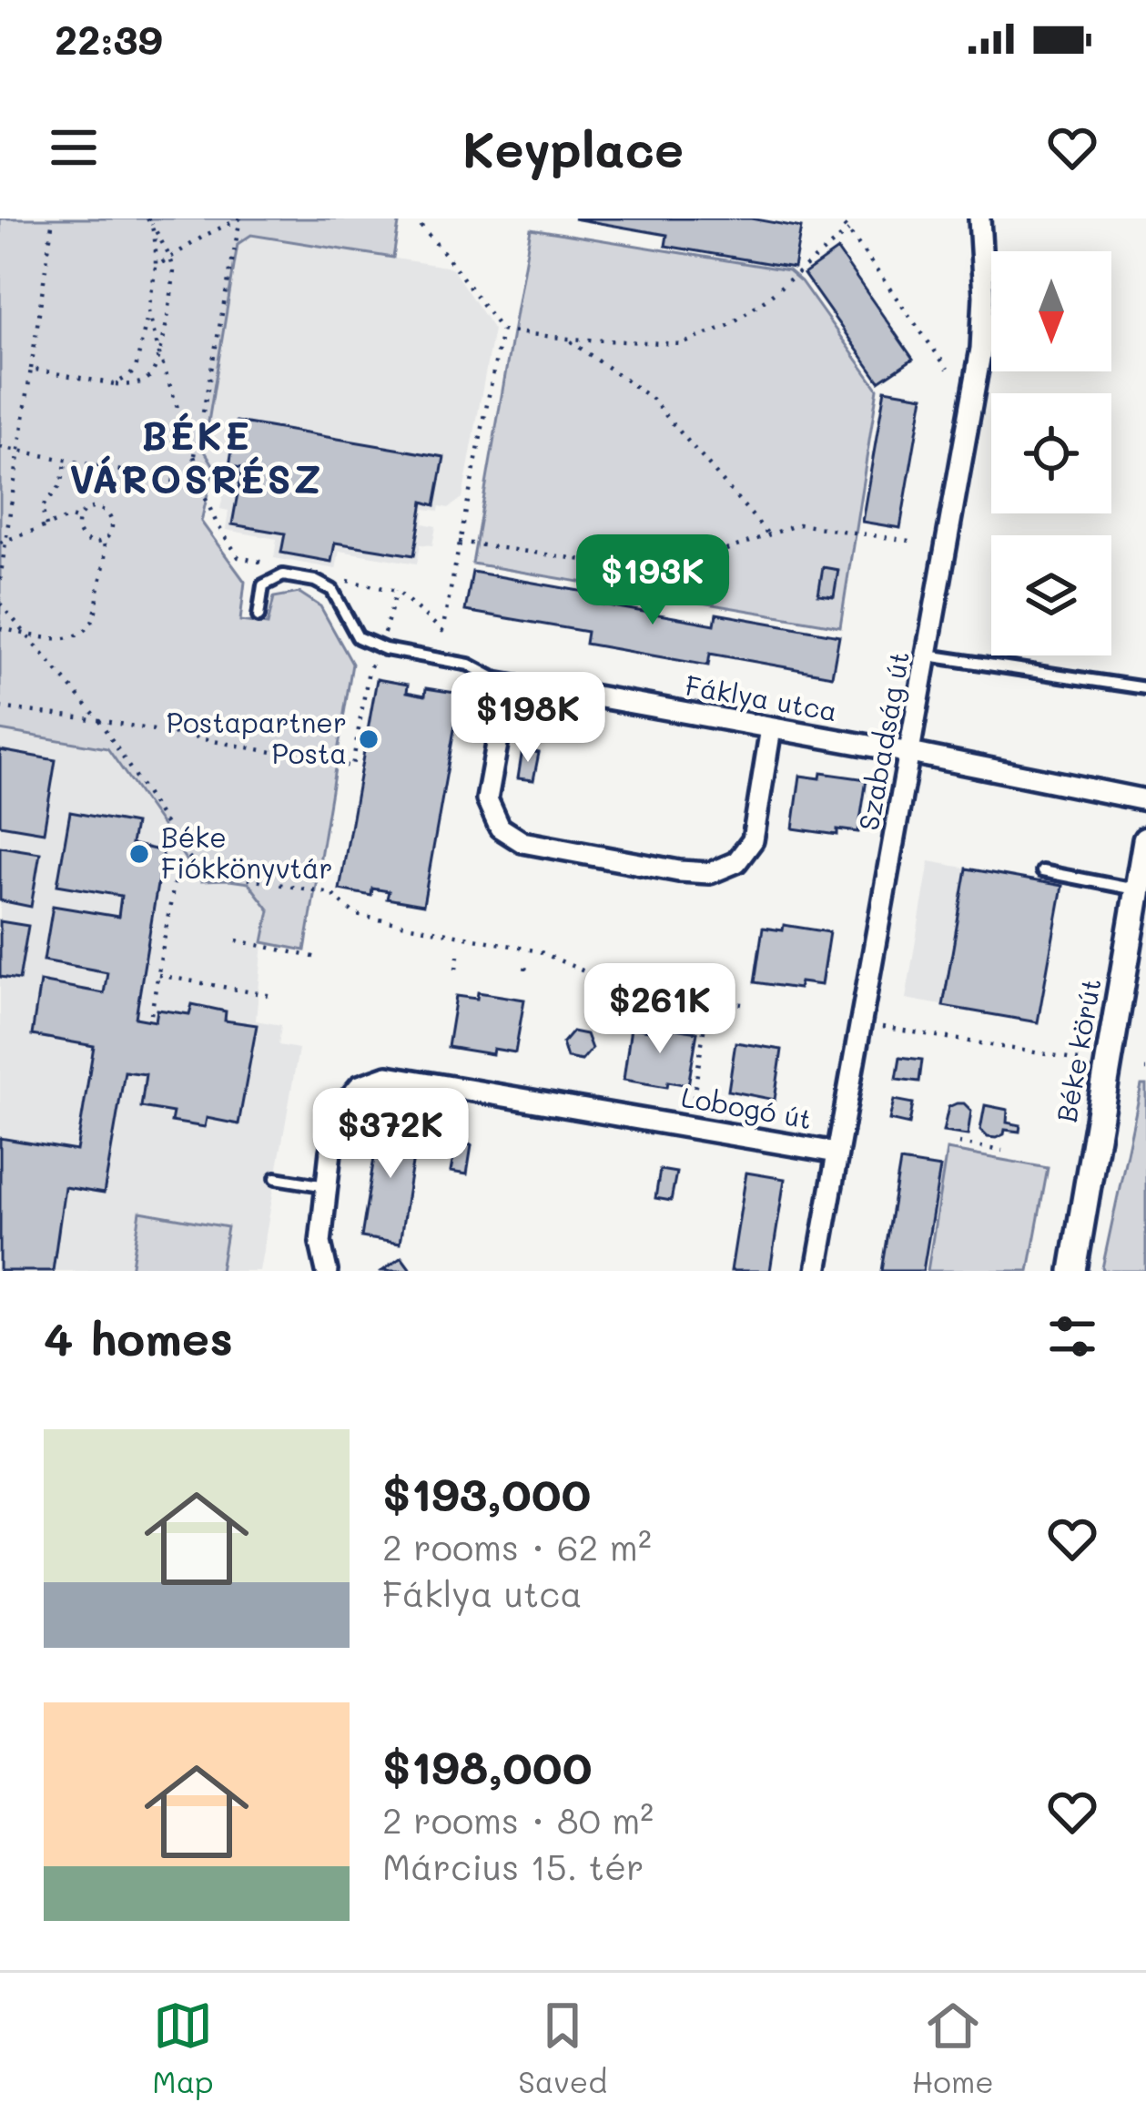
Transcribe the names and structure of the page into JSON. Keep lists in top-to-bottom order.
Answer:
{
  "streets": {
    "street": [
      "Fáklya utca",
      "Szabadság út",
      "Béke körút",
      "Lobogó út"
    ]
  },
  "crossings": [
    ["Fáklya utca", "Szabadság út"],
    ["Szabadság út", "Lobogó út"]
  ],
  "districts": ["BÉKE VÁROSRÉSZ"],
  "places": ["Postapartner Posta", "Béke Fiókkönyvtár"],
  "north": "bottom",
  "page": {
    "status": "22:39",
    "header": "Keyplace",
    "price": [
      "$193K",
      "$198K",
      "$261K",
      "$372K"
    ],
    "heading": "4 homes",
    "list": [
      {
        "name": "$193,000",
        "note": "2 rooms · 62 m² · Fáklya utca"
      },
      {
        "name": "$198,000",
        "note": "2 rooms · 80 m² · Március 15. tér"
      }
    ],
    "tabs": ["Map", "Saved", "Home"]
  }
}
